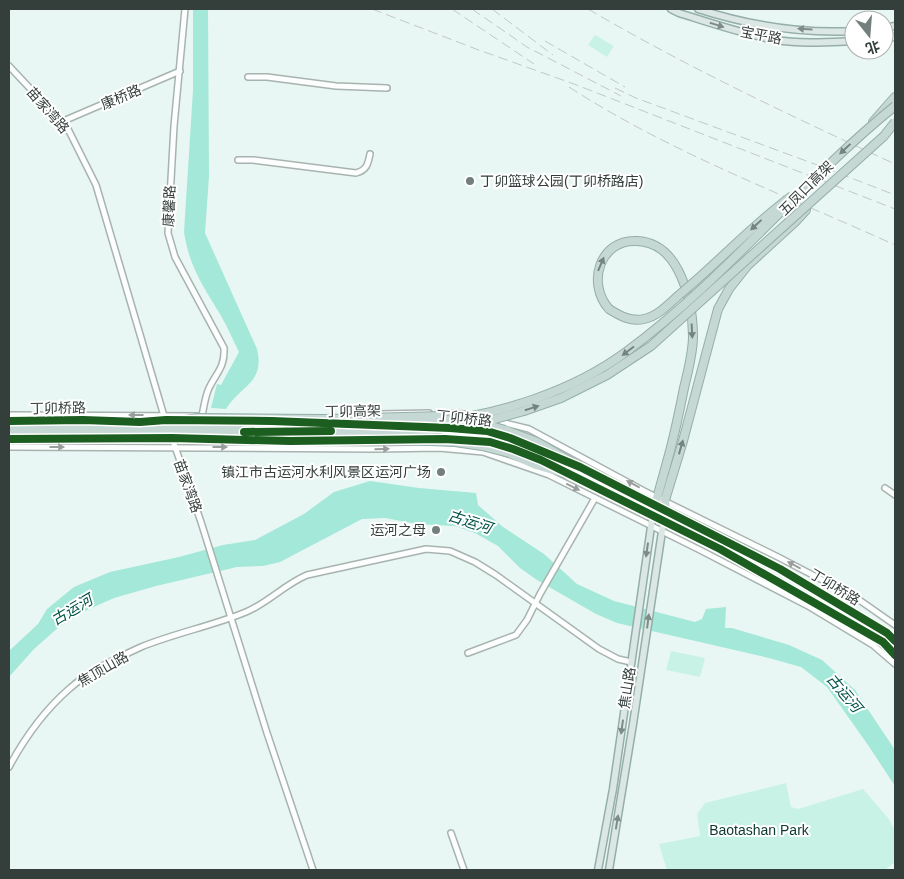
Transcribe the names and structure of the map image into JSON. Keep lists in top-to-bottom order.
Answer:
{
  "streets": {
    "highway": ["五凤口高架", "丁卯高架"],
    "main road": ["宝平路", "丁卯桥路", "焦山路"],
    "street": [
      "康桥路",
      "苗家湾路",
      "康馨路",
      "焦顶山路"
    ]
  },
  "crossings": [
    ["康桥路", "苗家湾路"],
    ["康桥路", "康馨路"],
    ["苗家湾路", "丁卯桥路"],
    ["苗家湾路", "焦顶山路"],
    ["五凤口高架", "丁卯高架"],
    ["丁卯桥路", "丁卯高架"],
    ["丁卯桥路", "焦山路"],
    ["焦顶山路", "焦山路"]
  ],
  "water": ["古运河"],
  "parks": ["Baotashan Park"],
  "places": ["丁卯篮球公园(丁卯桥路店)", "镇江市古运河水利风景区运河广场", "运河之母"],
  "north": "bottom"
}
